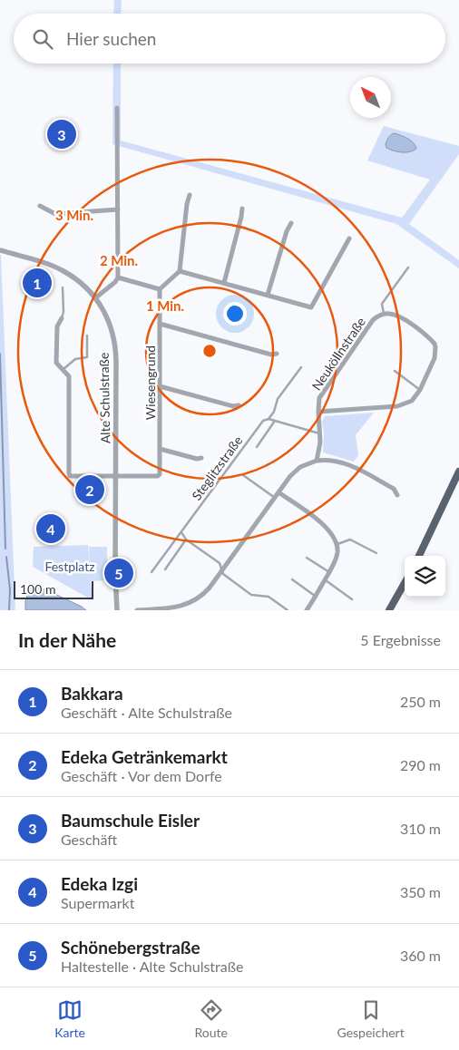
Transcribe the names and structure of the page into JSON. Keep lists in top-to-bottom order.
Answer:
{
  "streets": {
    "street": ["Neuköllnstraße", "Wiesengrund", "Alte Schulstraße"],
    "lane": ["Steglitzstraße"]
  },
  "crossings": [
    ["Wiesengrund", "Alte Schulstraße"]
  ],
  "parks": ["Festplatz"],
  "scale_bar": "100 m",
  "north": "top left",
  "page": {
    "search": "Hier suchen",
    "pins": [
      "3",
      "1",
      "2",
      "4",
      "5"
    ],
    "scale": "100 m",
    "heading": ["In der Nähe", "5 Ergebnisse"],
    "list": [
      {
        "mark": "1",
        "name": "Bakkara",
        "note": "Geschäft · Alte Schulstraße",
        "value": "250 m"
      },
      {
        "mark": "2",
        "name": "Edeka Getränkemarkt",
        "note": "Geschäft · Vor dem Dorfe",
        "value": "290 m"
      },
      {
        "mark": "3",
        "name": "Baumschule Eisler",
        "note": "Geschäft",
        "value": "310 m"
      },
      {
        "mark": "4",
        "name": "Edeka Izgi",
        "note": "Supermarkt",
        "value": "350 m"
      },
      {
        "mark": "5",
        "name": "Schönebergstraße",
        "note": "Haltestelle · Alte Schulstraße",
        "value": "360 m"
      }
    ],
    "nav": ["Karte", "Route", "Gespeichert"]
  },
  "rings": ["3 Min.", "2 Min.", "1 Min."]
}
